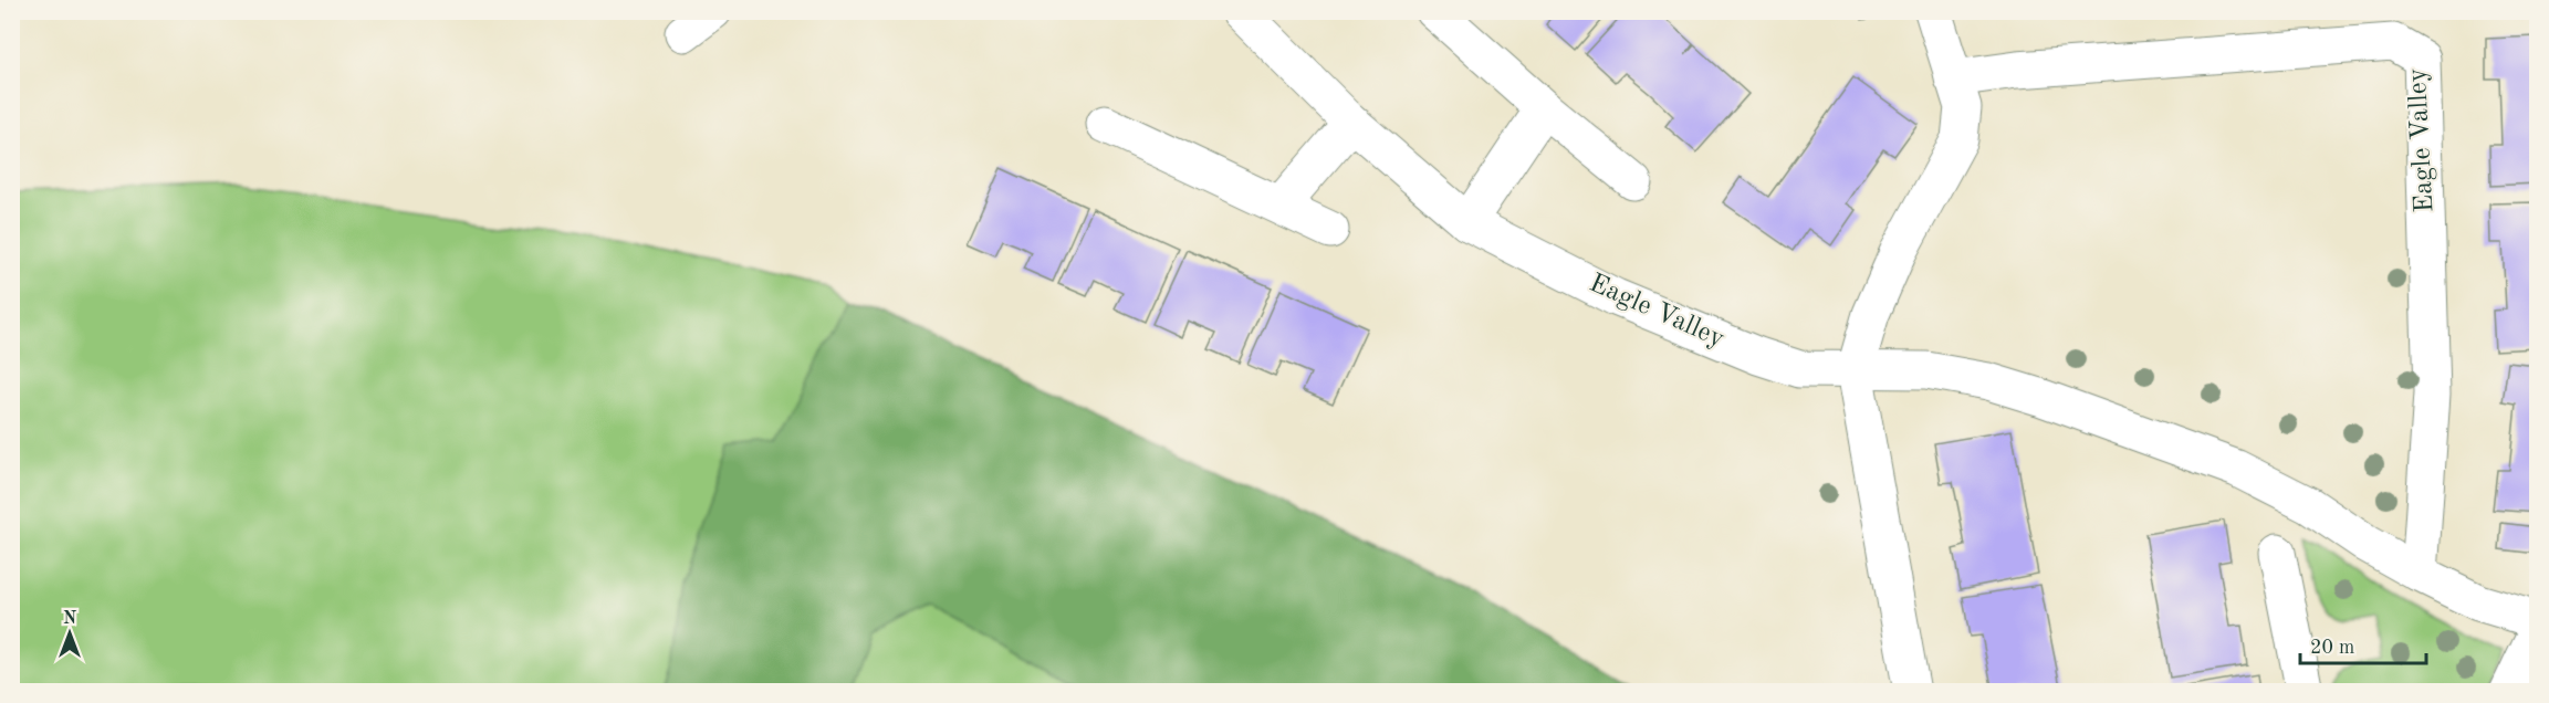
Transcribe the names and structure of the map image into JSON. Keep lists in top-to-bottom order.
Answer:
{
  "streets": {
    "street": ["Eagle Valley"]
  },
  "scale_bar": "20 m",
  "north": "top"
}
